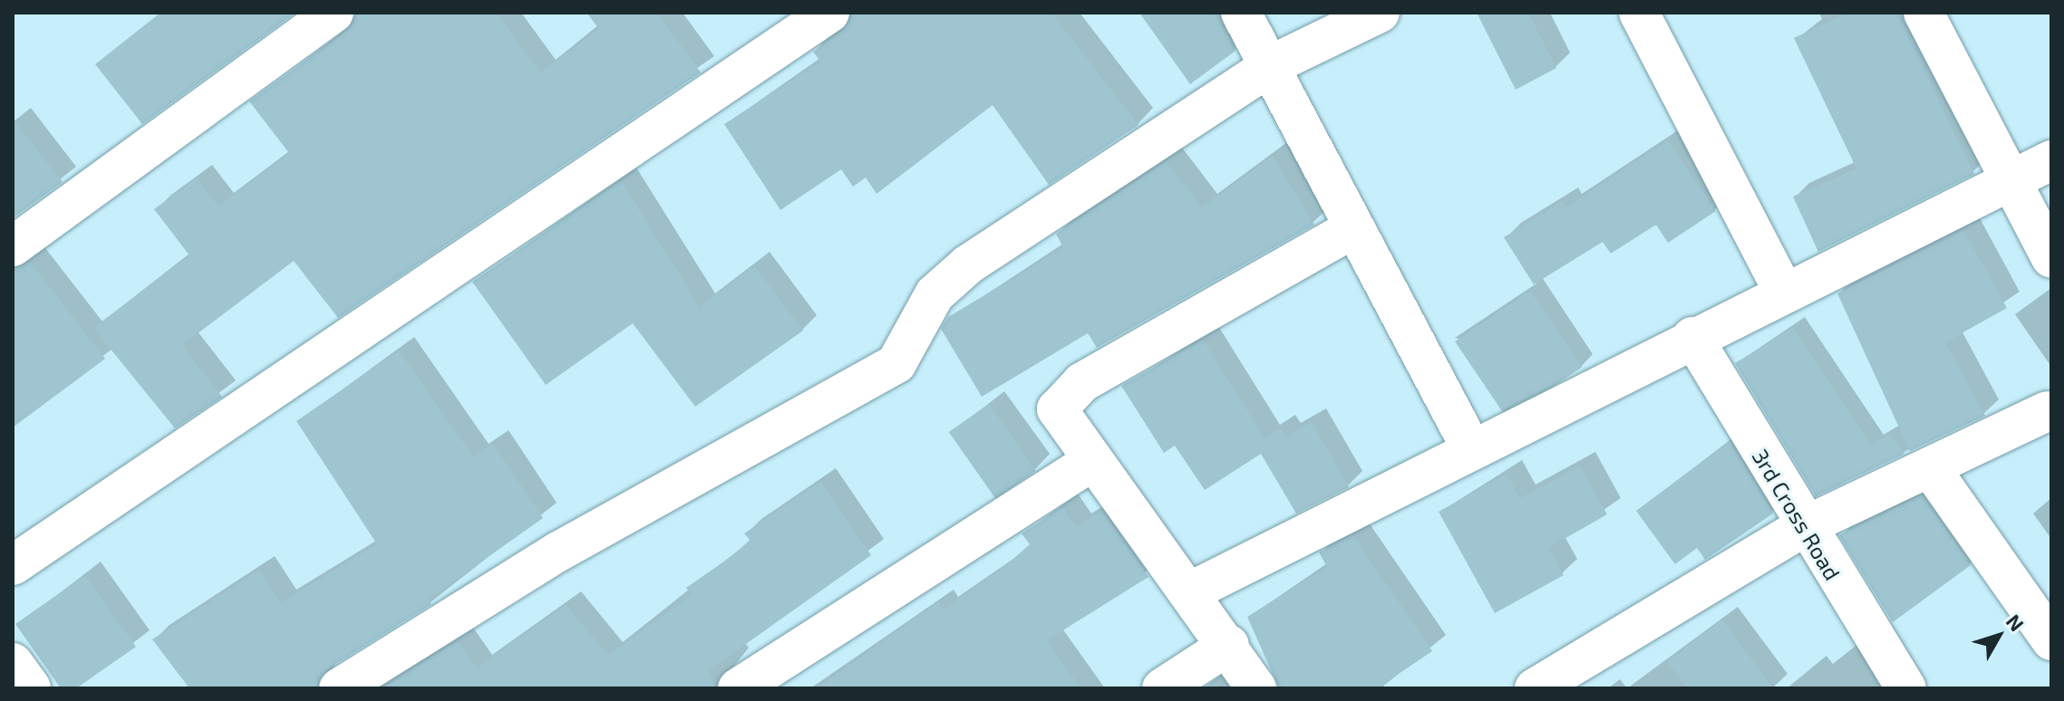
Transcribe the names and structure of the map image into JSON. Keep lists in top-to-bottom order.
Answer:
{
  "streets": {
    "street": ["3rd Cross Road"]
  },
  "north": "top right"
}
